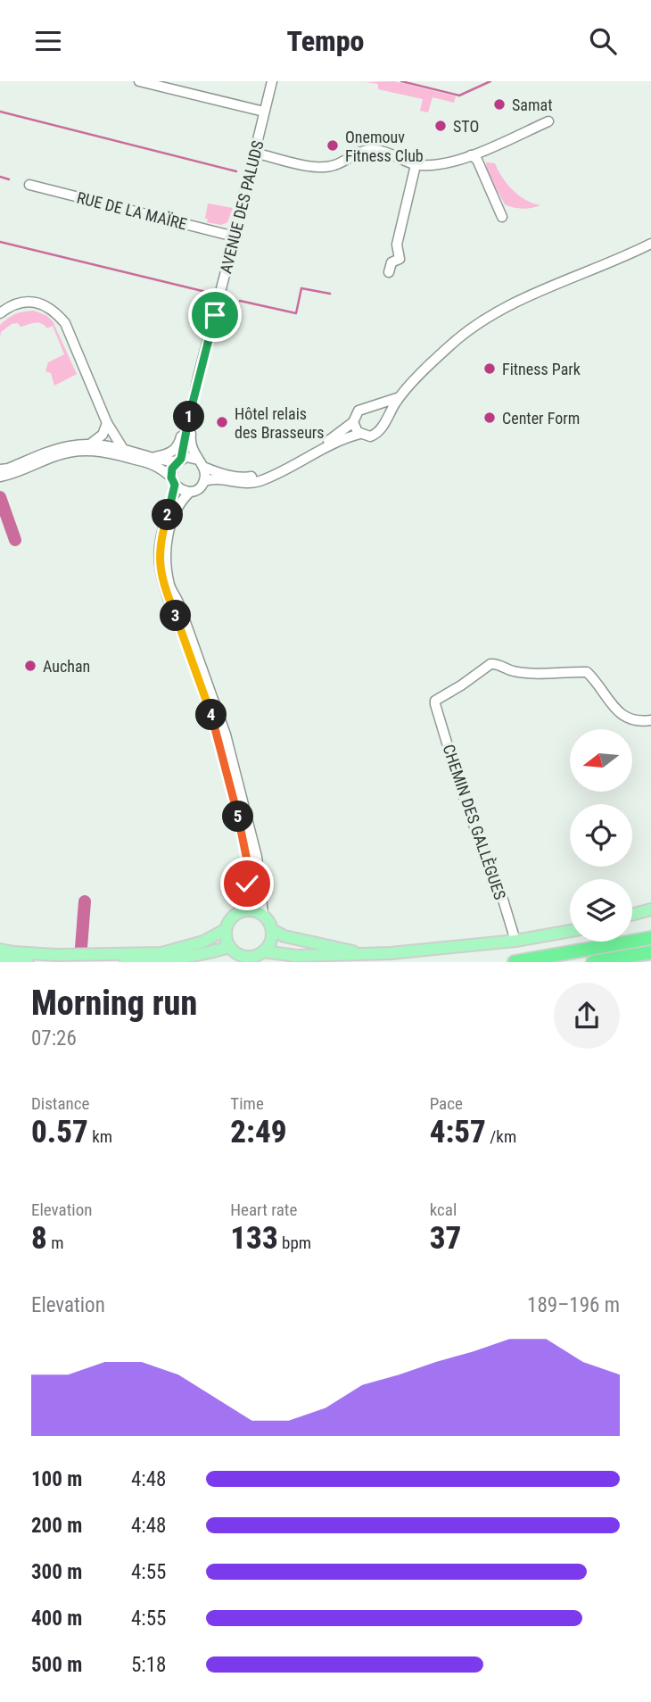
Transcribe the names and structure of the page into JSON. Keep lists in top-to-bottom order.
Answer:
{
  "streets": {
    "street": ["AVENUE DES PALUDS", "RUE DE LA MAÏRE", "CHEMIN DES GALLÈGUES"]
  },
  "crossings": [
    ["AVENUE DES PALUDS", "RUE DE LA MAÏRE"]
  ],
  "places": [
    "Samat",
    "STO",
    "Onemouv Fitness Club",
    "Fitness Park",
    "Center Form",
    "Hôtel relais des Brasseurs",
    "Auchan"
  ],
  "north": "left",
  "page": {
    "header": "Tempo",
    "pins": [
      "1",
      "2",
      "3",
      "4",
      "5"
    ],
    "heading": ["Morning run", "07:26"],
    "stats": [
      ["Distance", "0.57 km"],
      ["Time", "2:49"],
      ["Pace", "4:57 /km"],
      ["Elevation", "8 m"],
      ["Heart rate", "133 bpm"],
      ["kcal", "37"]
    ],
    "chart": ["Elevation", "189–196 m"],
    "list": [
      {
        "name": "100 m",
        "note": "4:48"
      },
      {
        "name": "200 m",
        "note": "4:48"
      },
      {
        "name": "300 m",
        "note": "4:55"
      },
      {
        "name": "400 m",
        "note": "4:55"
      },
      {
        "name": "500 m",
        "note": "5:18"
      }
    ]
  }
}
